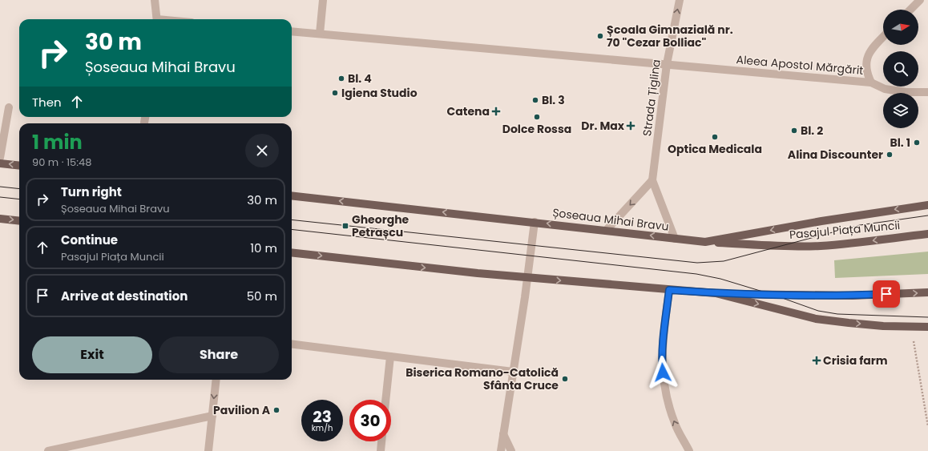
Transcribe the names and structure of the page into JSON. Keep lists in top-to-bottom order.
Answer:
{
  "streets": {
    "main road": ["Șoseaua Mihai Bravu", "Pasajul Piața Muncii"],
    "street": ["Aleea Apostol Mărgărit", "Strada Țiglina"]
  },
  "crossings": [
    ["Aleea Apostol Mărgărit", "Strada Țiglina"],
    ["Șoseaua Mihai Bravu", "Pasajul Piața Muncii"]
  ],
  "one_way": ["Strada Țiglina"],
  "places": {
    "other": [
      "Școala Gimnazială nr. 70 \"Cezar Bolliac\"",
      "Bl. 4",
      "Igiena Studio",
      "Bl. 3",
      "Dolce Rossa",
      "Bl. 2",
      "Optica Medicala",
      "Bl. 1",
      "Alina Discounter",
      "Biserica Romano-Catolică Sfânta Cruce",
      "Pavilion A"
    ],
    "health": ["Catena", "Dr. Max", "Crisia farm"],
    "transit": ["Gheorghe Petrașcu"]
  },
  "north": "right",
  "page": {
    "turn": ["30 m", "Șoseaua Mihai Bravu"],
    "then": "Then",
    "heading": ["1 min", "90 m · 15:48"],
    "list": [
      {
        "name": "Turn right",
        "note": "Șoseaua Mihai Bravu",
        "value": "30 m"
      },
      {
        "name": "Continue",
        "note": "Pasajul Piața Muncii",
        "value": "10 m"
      },
      {
        "name": "Arrive at destination",
        "value": "50 m"
      }
    ],
    "buttons": ["Exit", "Share"],
    "speed": "23 km/h",
    "limit": "30"
  }
}
